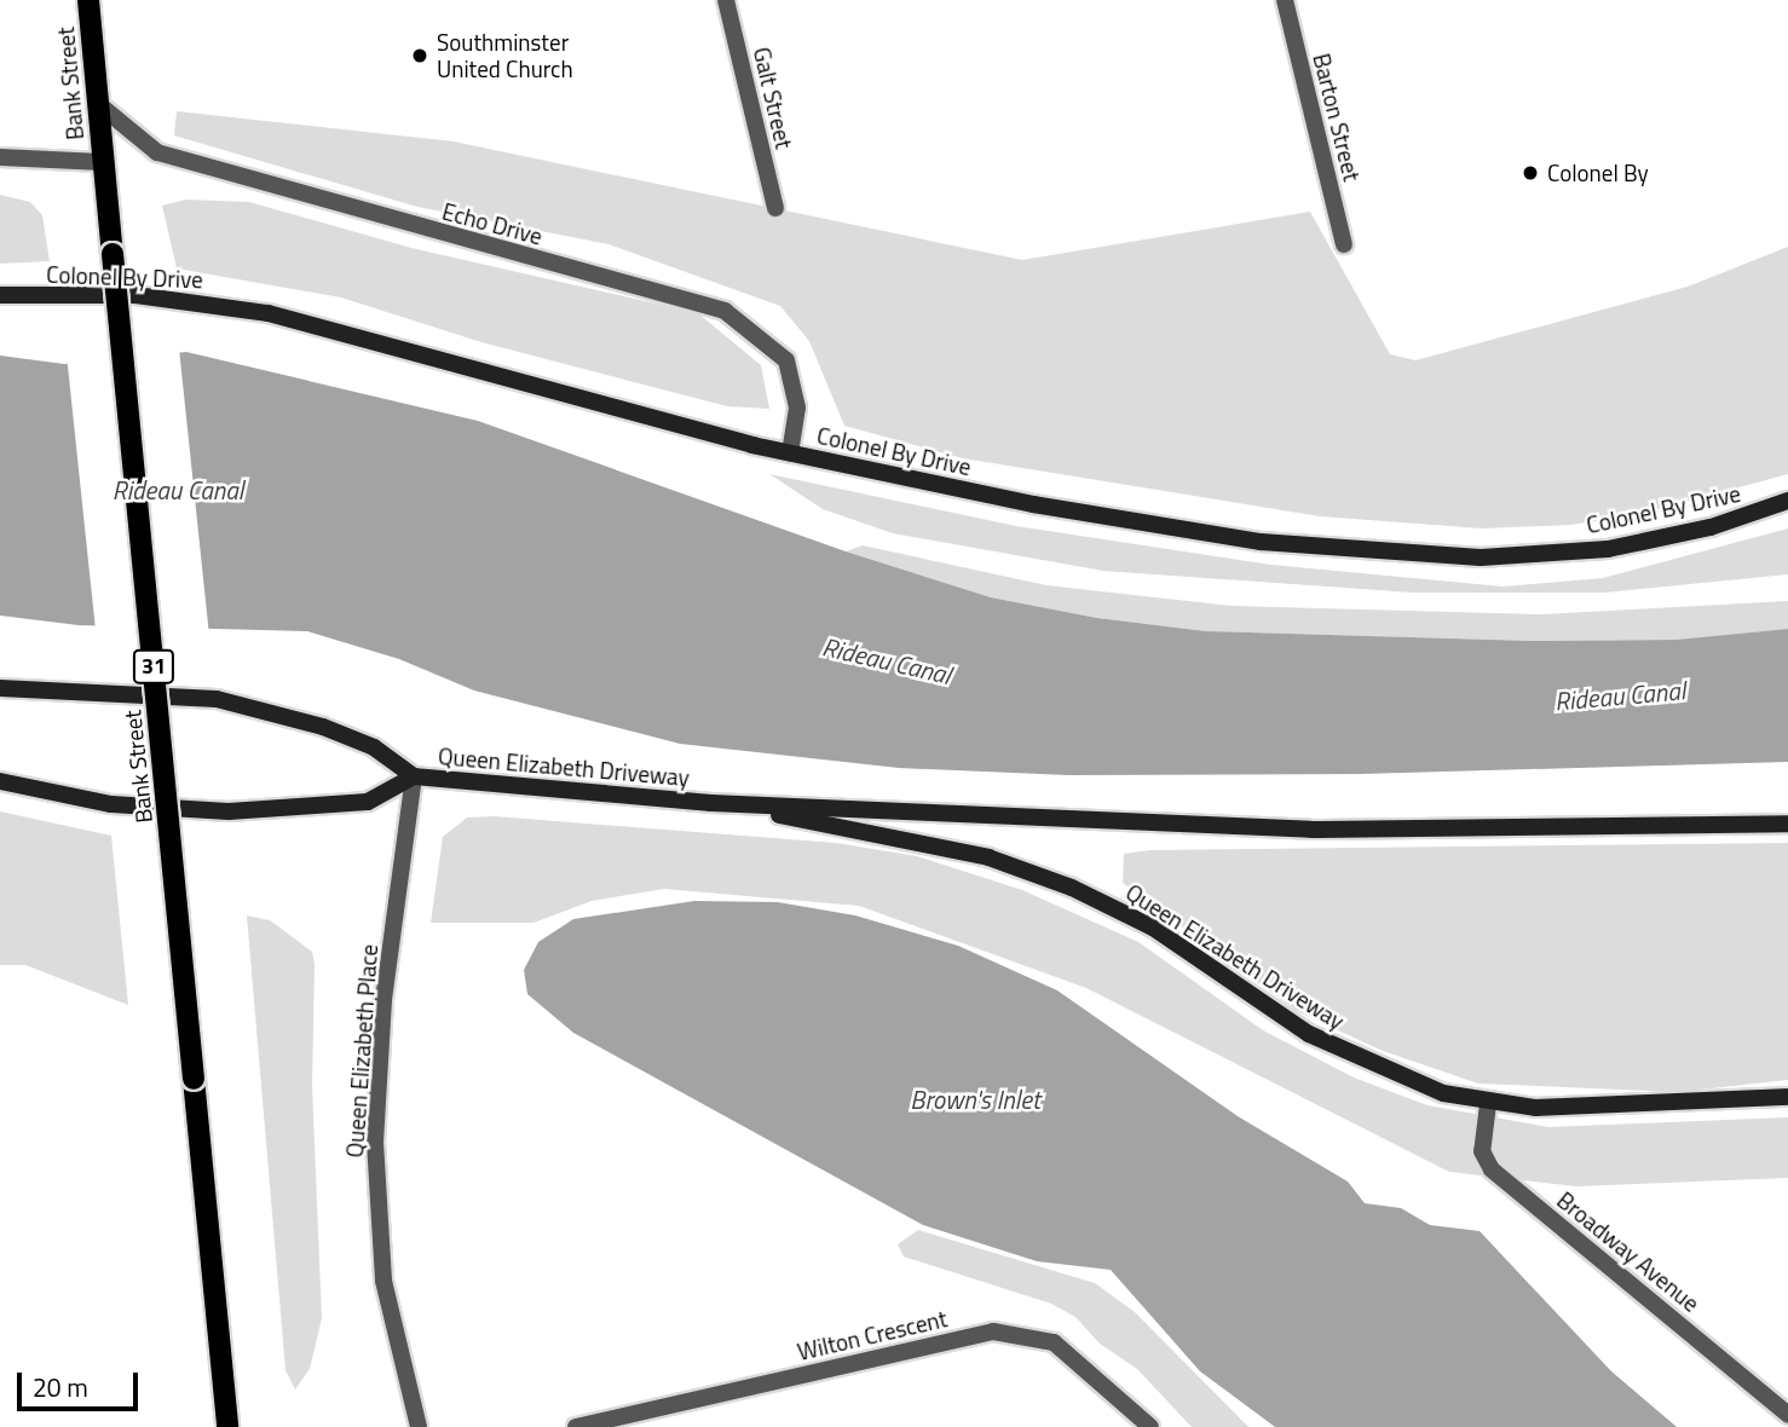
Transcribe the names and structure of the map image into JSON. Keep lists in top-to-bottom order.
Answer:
{
  "streets": {
    "main road": [
      "Bank Street",
      "Colonel By Drive",
      "31",
      "Queen Elizabeth Driveway"
    ],
    "street": [
      "Galt Street",
      "Barton Street",
      "Echo Drive",
      "Queen Elizabeth Place",
      "Broadway Avenue",
      "Wilton Crescent"
    ]
  },
  "crossings": [
    ["Bank Street", "Echo Drive"],
    ["Echo Drive", "Colonel By Drive"],
    ["Queen Elizabeth Driveway", "Queen Elizabeth Place"],
    ["Queen Elizabeth Driveway", "Broadway Avenue"]
  ],
  "water": ["Rideau Canal", "Brown's Inlet"],
  "places": ["Southminster United Church", "Colonel By"],
  "scale_bar": "20 m"
}
